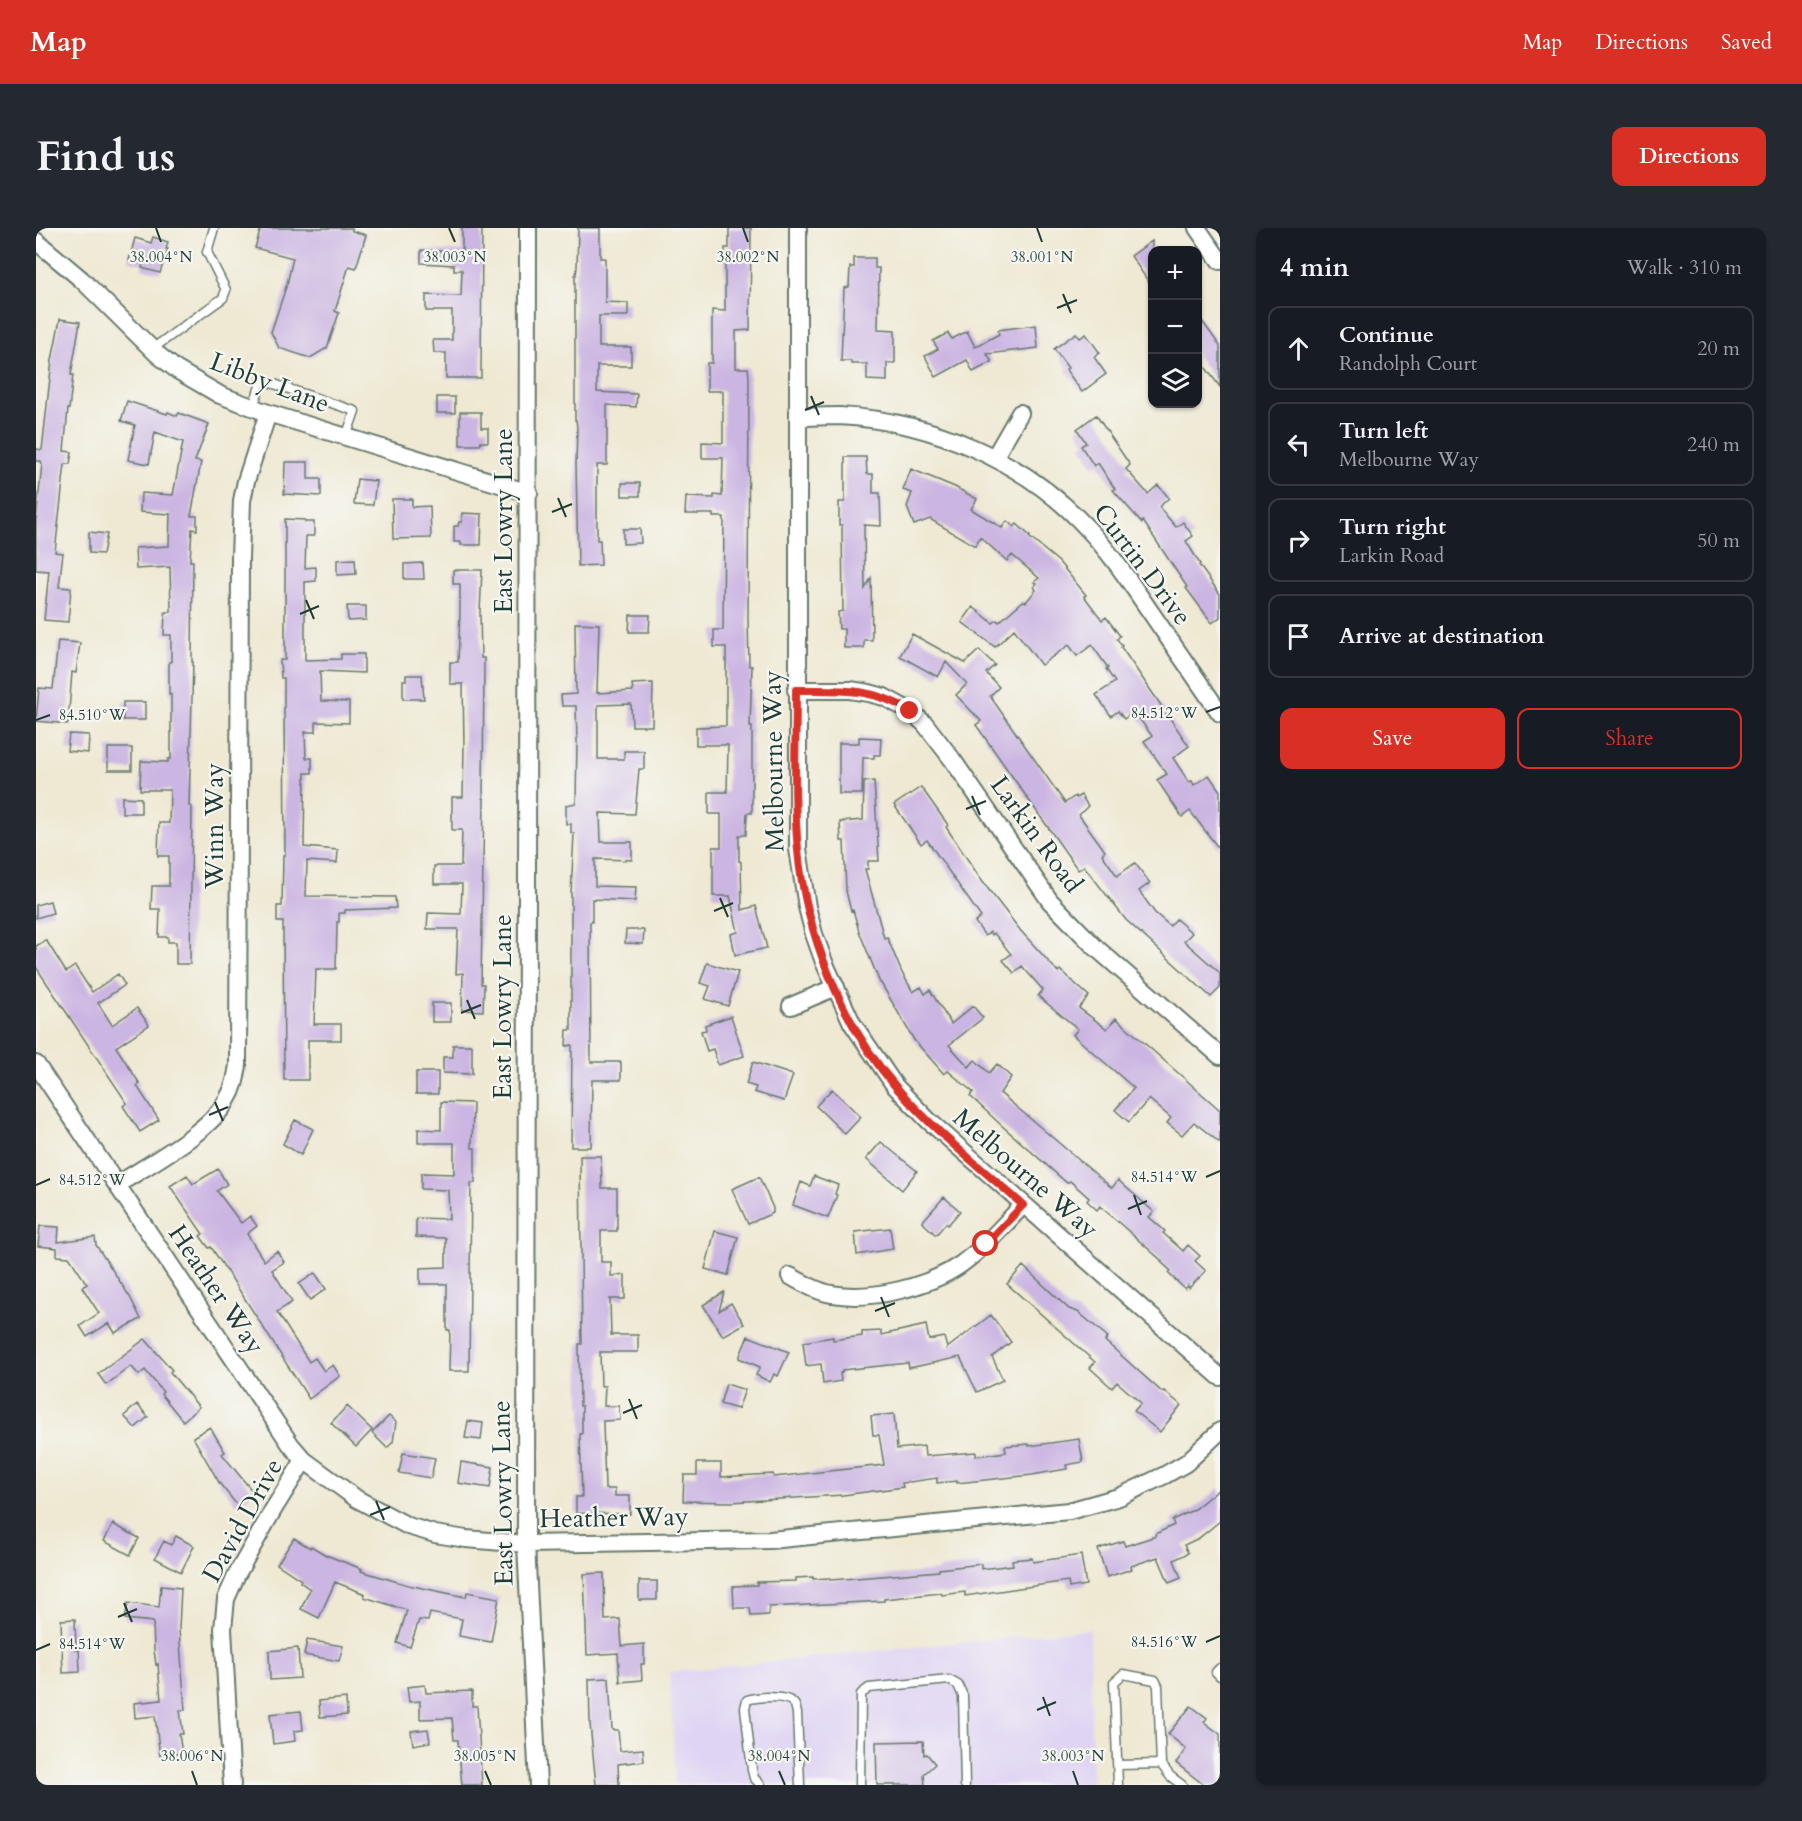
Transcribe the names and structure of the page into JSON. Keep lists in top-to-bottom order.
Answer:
{
  "streets": {
    "street": [
      "Libby Lane",
      "East Lowry Lane",
      "Curtin Drive",
      "Melbourne Way",
      "Winn Way",
      "Larkin Road",
      "Heather Way",
      "David Drive"
    ]
  },
  "crossings": [
    ["Libby Lane", "East Lowry Lane"],
    ["Libby Lane", "Winn Way"],
    ["East Lowry Lane", "Heather Way"],
    ["Curtin Drive", "Melbourne Way"],
    ["Melbourne Way", "Larkin Road"],
    ["Winn Way", "Heather Way"],
    ["Heather Way", "David Drive"]
  ],
  "page": {
    "header": "Map",
    "nav": ["Map", "Directions", "Saved"],
    "buttons": [
      "Directions",
      ["Save", "Share"]
    ],
    "title": "Find us",
    "heading": ["4 min", "Walk · 310 m"],
    "map_buttons": ["+", "−"],
    "list": [
      ["Continue", "Randolph Court", "20 m"],
      ["Turn left", "Melbourne Way", "240 m"],
      ["Turn right", "Larkin Road", "50 m"],
      "Arrive at destination"
    ]
  },
  "coordinates": [
    "38.004°N",
    "38.003°N",
    "38.002°N",
    "38.001°N",
    "84.512°W",
    "84.510°W",
    "84.514°W",
    "84.516°W",
    "38.006°N",
    "38.005°N"
  ]
}
